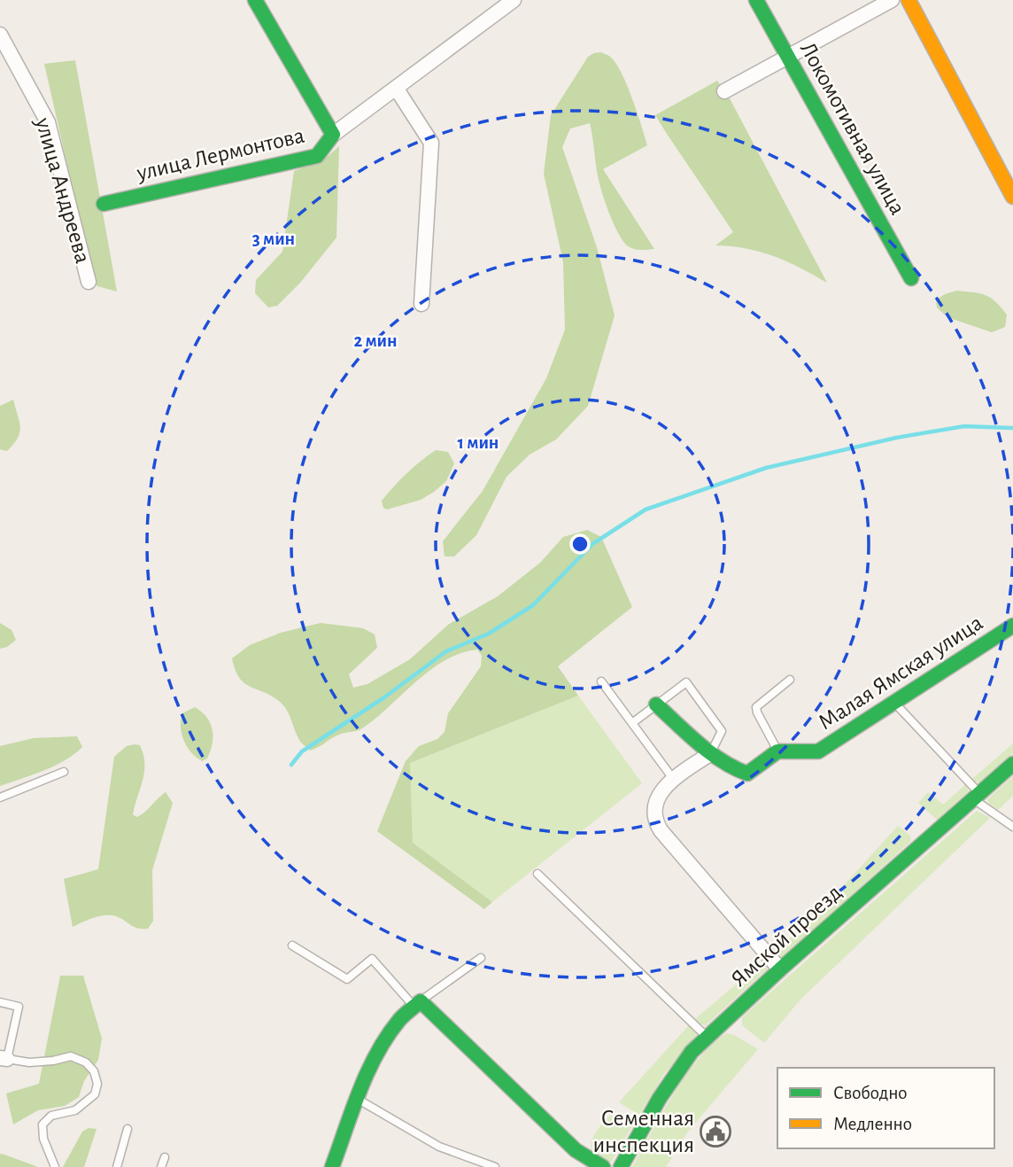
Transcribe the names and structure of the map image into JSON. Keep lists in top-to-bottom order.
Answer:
{
  "streets": {
    "street": [
      "Локомотивная улица",
      "улица Лермонтова",
      "улица Андреева",
      "Малая Ямская улица",
      "Ямской проезд"
    ]
  },
  "places": {
    "public building": ["Семенная инспекция"]
  },
  "legend": ["Свободно", "Медленно"],
  "rings": ["3 мин", "2 мин", "1 мин"]
}
